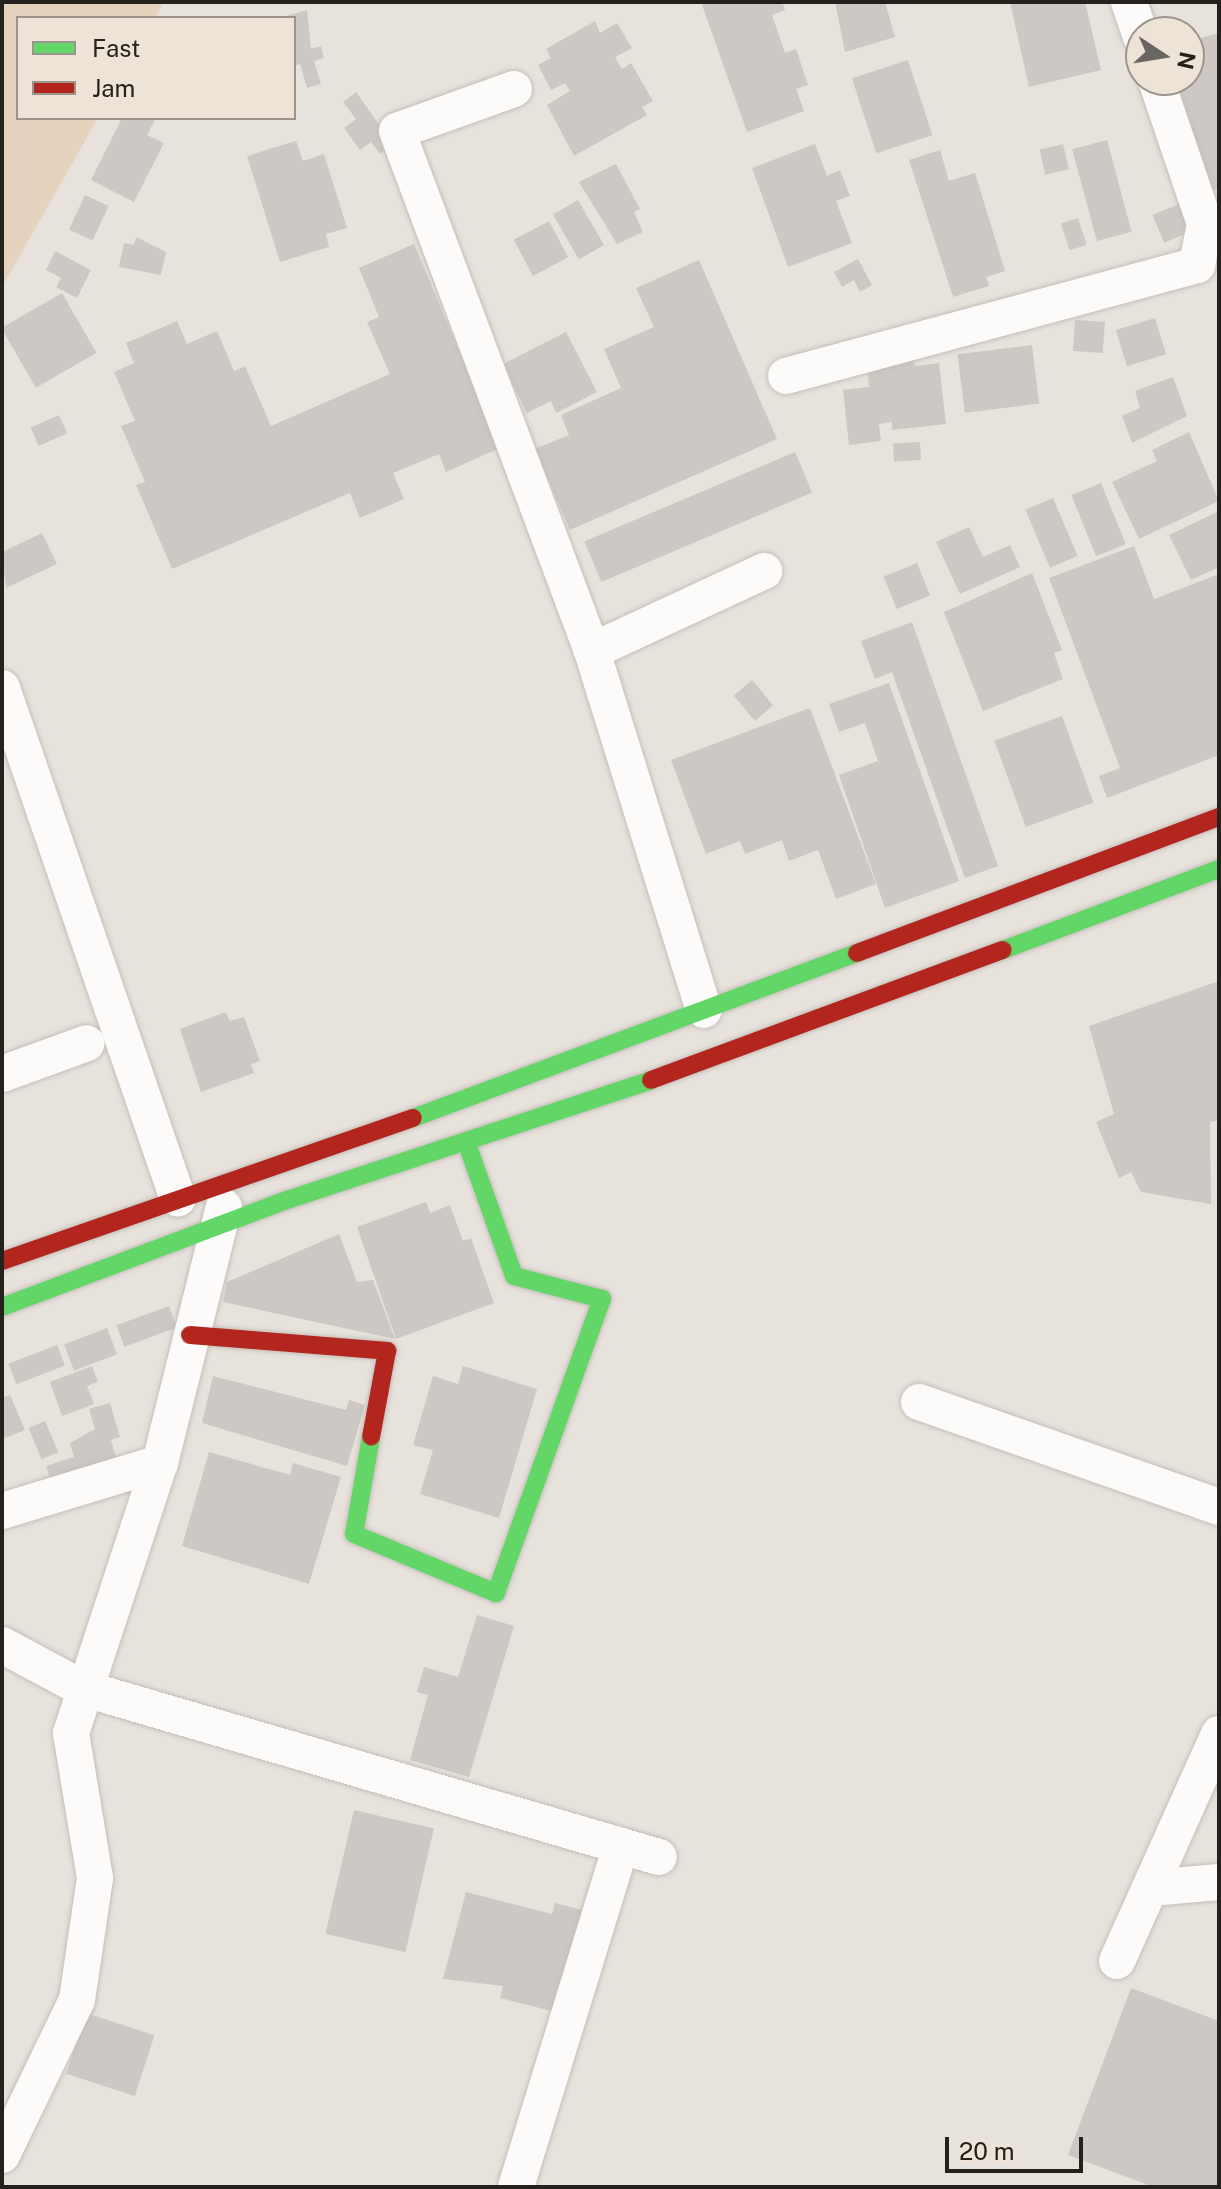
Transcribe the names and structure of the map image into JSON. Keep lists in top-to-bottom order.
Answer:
{
  "legend": ["Fast", "Jam"],
  "scale_bar": "20 m",
  "north": "right"
}
